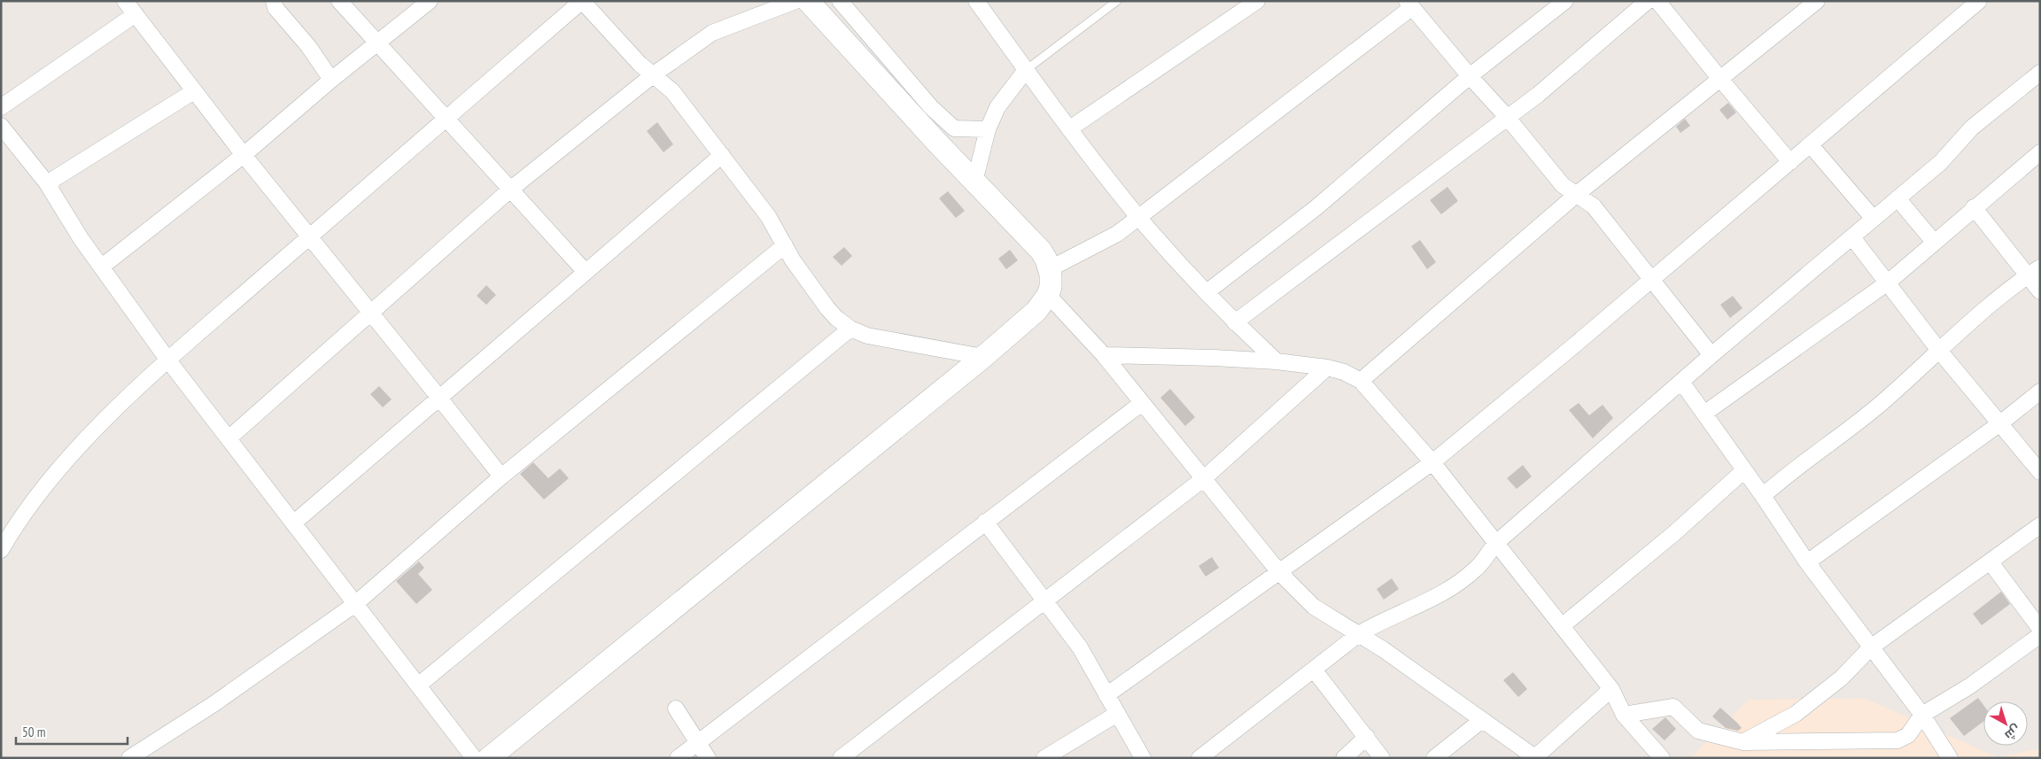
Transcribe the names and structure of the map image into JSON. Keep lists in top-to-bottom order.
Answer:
{
  "scale_bar": "50 m",
  "north": "bottom right"
}
